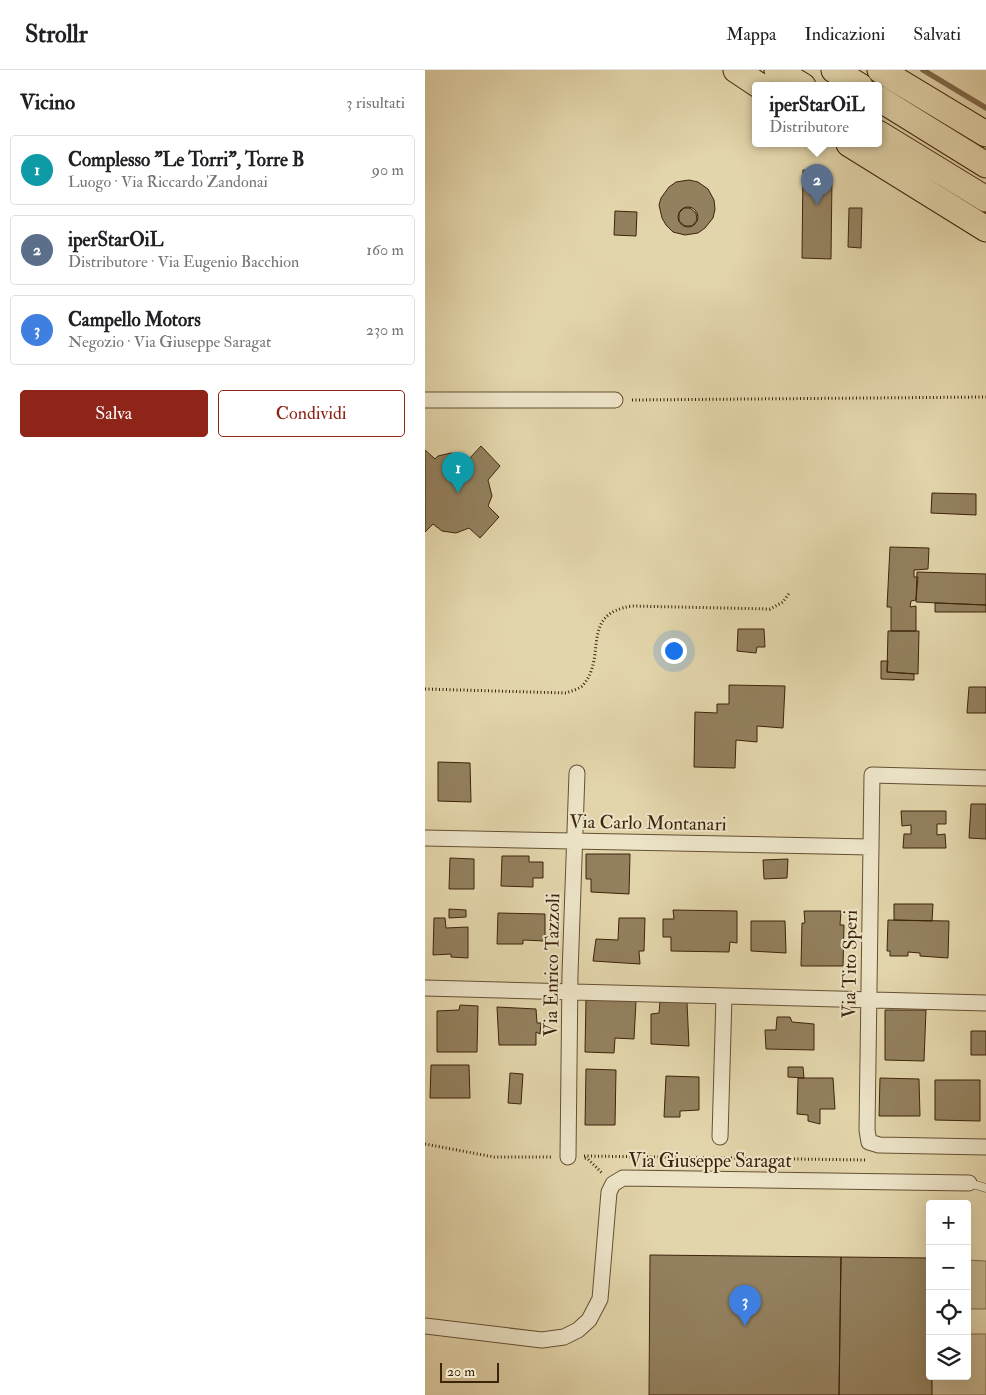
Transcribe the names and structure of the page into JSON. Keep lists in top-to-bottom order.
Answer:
{
  "streets": {
    "street": [
      "Via Carlo Montanari",
      "Via Tito Speri",
      "Via Enrico Tazzoli",
      "Via Giuseppe Saragat"
    ]
  },
  "crossings": [
    ["Via Carlo Montanari", "Via Tito Speri"],
    ["Via Carlo Montanari", "Via Enrico Tazzoli"]
  ],
  "scale_bar": "20 m",
  "page": {
    "header": "Strollr",
    "nav": ["Mappa", "Indicazioni", "Salvati"],
    "heading": ["Vicino", "3 risultati"],
    "popup": ["iperStarOiL", "Distributore"],
    "list": [
      {
        "mark": "1",
        "name": "Complesso \"Le Torri\", Torre B",
        "note": "Luogo · Via Riccardo Zandonai",
        "value": "90 m"
      },
      {
        "mark": "2",
        "name": "iperStarOiL",
        "note": "Distributore · Via Eugenio Bacchion",
        "value": "160 m"
      },
      {
        "mark": "3",
        "name": "Campello Motors",
        "note": "Negozio · Via Giuseppe Saragat",
        "value": "230 m"
      }
    ],
    "pins": ["2", "1", "3"],
    "buttons": ["Salva", "Condividi"],
    "map_buttons": ["+", "−"],
    "scale": "20 m"
  }
}
